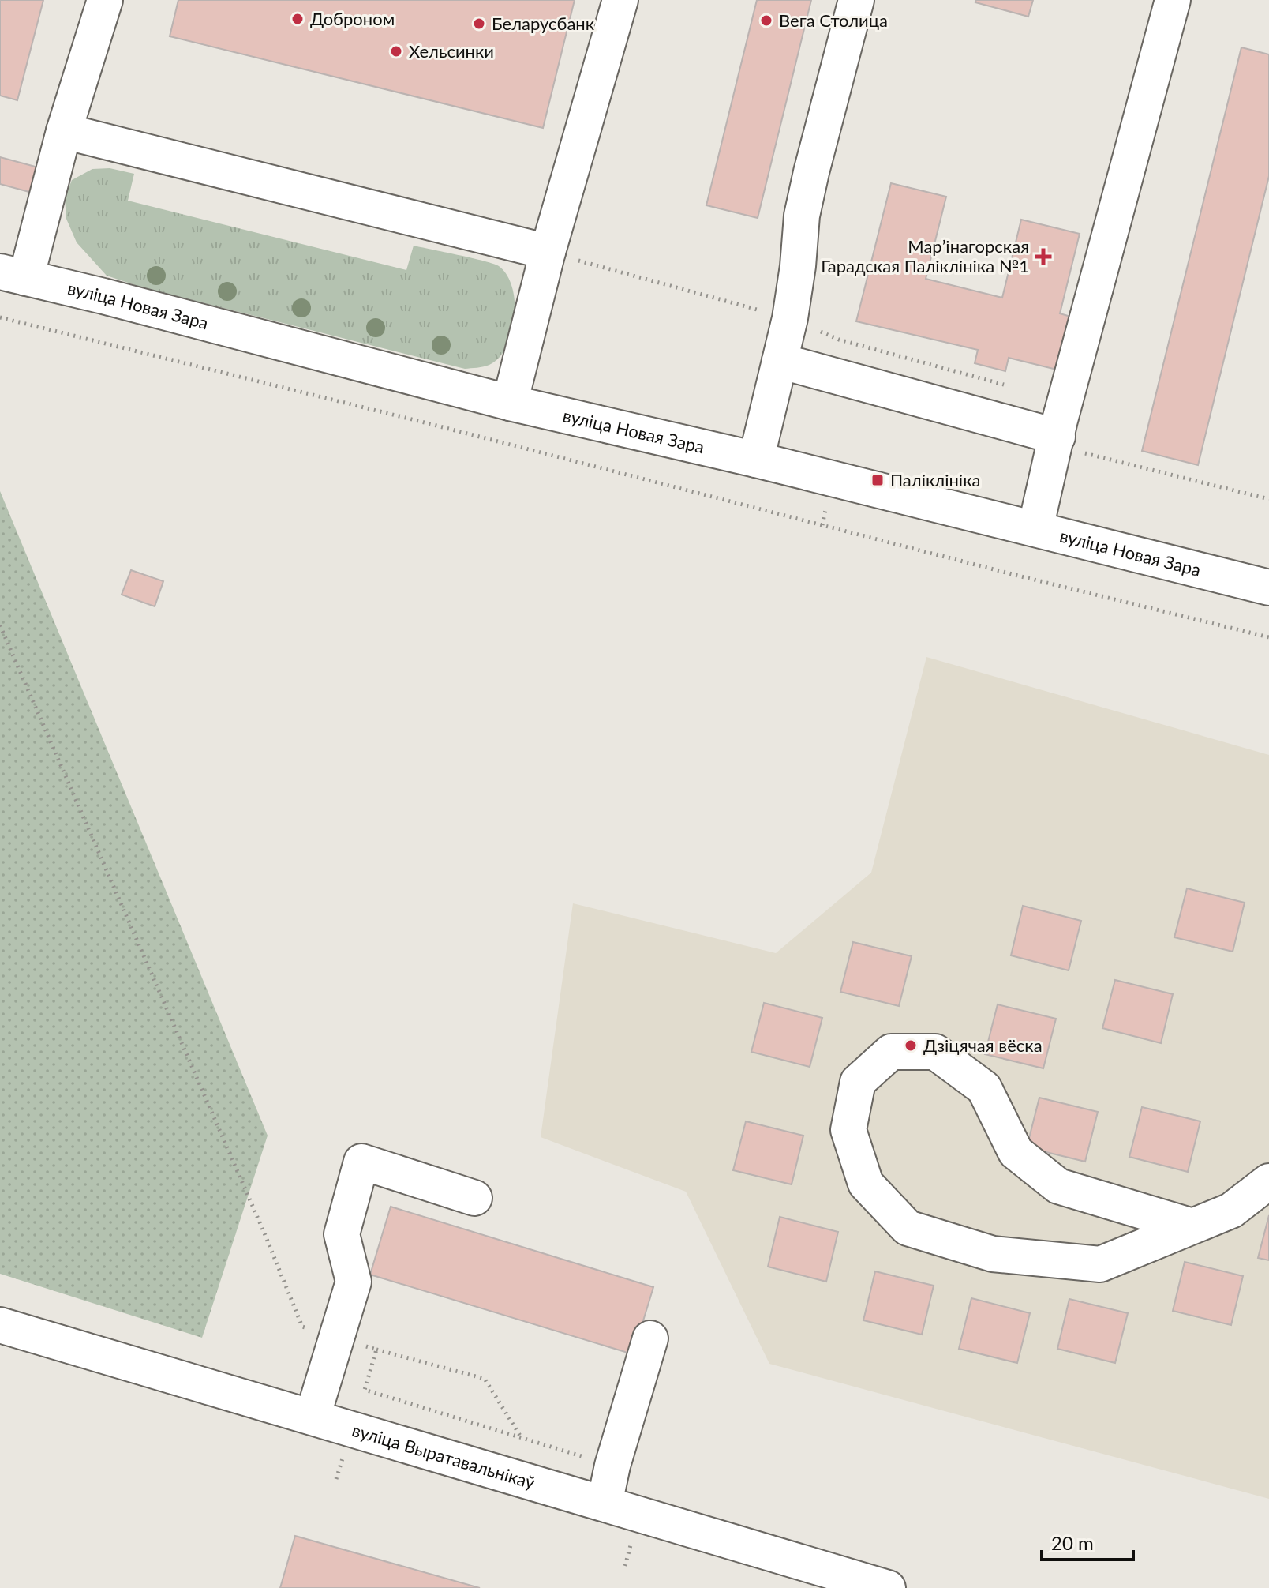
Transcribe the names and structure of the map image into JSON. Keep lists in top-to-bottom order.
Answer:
{
  "streets": {
    "street": ["вуліца Новая Зара", "вуліца Выратавальнікаў"]
  },
  "places": {
    "other": [
      "Доброном",
      "Вега Столица",
      "Беларусбанк",
      "Хельсинки",
      "Дзіцячая вёска"
    ],
    "health": ["Марʼінагорская Гарадская Паліклініка №1"],
    "transit": ["Паліклініка"]
  },
  "scale_bar": "20 m"
}
